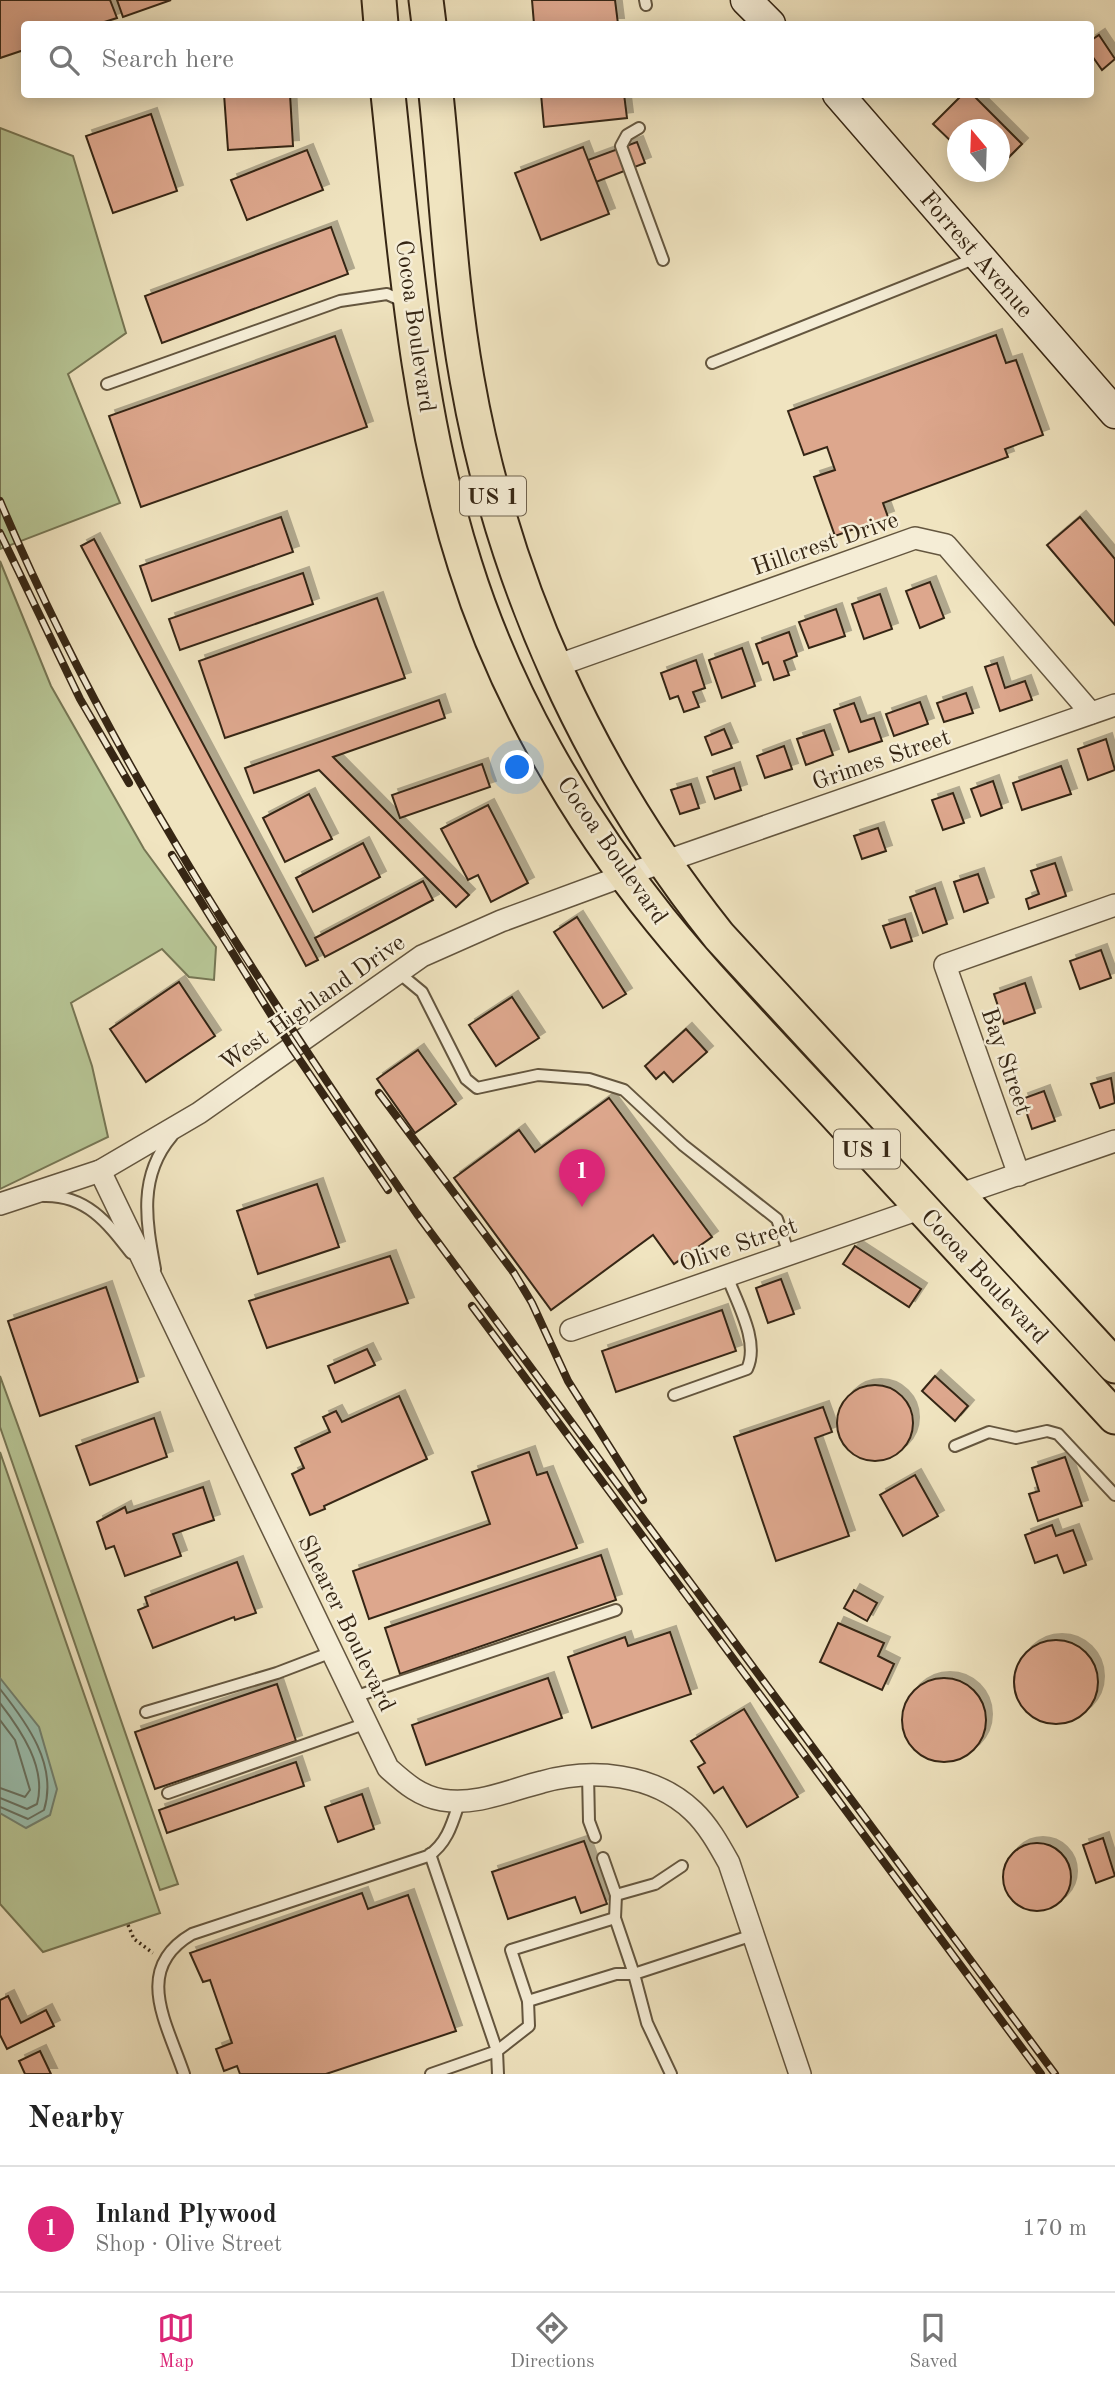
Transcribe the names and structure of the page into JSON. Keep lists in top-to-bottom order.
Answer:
{
  "streets": {
    "main road": ["Cocoa Boulevard", "US 1"],
    "street": [
      "Forrest Avenue",
      "Hillcrest Drive",
      "Grimes Street",
      "West Highland Drive",
      "Bay Street",
      "Olive Street",
      "Shearer Boulevard"
    ]
  },
  "crossings": [
    ["Cocoa Boulevard", "Hillcrest Drive"],
    ["Cocoa Boulevard", "Grimes Street"],
    ["Cocoa Boulevard", "West Highland Drive"],
    ["Cocoa Boulevard", "Olive Street"],
    ["Hillcrest Drive", "Grimes Street"],
    ["Grimes Street", "West Highland Drive"],
    ["West Highland Drive", "Shearer Boulevard"]
  ],
  "north": "top",
  "page": {
    "search": "Search here",
    "pins": "1",
    "heading": "Nearby",
    "list": [
      {
        "mark": "1",
        "name": "Inland Plywood",
        "note": "Shop · Olive Street",
        "value": "170 m"
      }
    ],
    "nav": ["Map", "Directions", "Saved"]
  }
}
